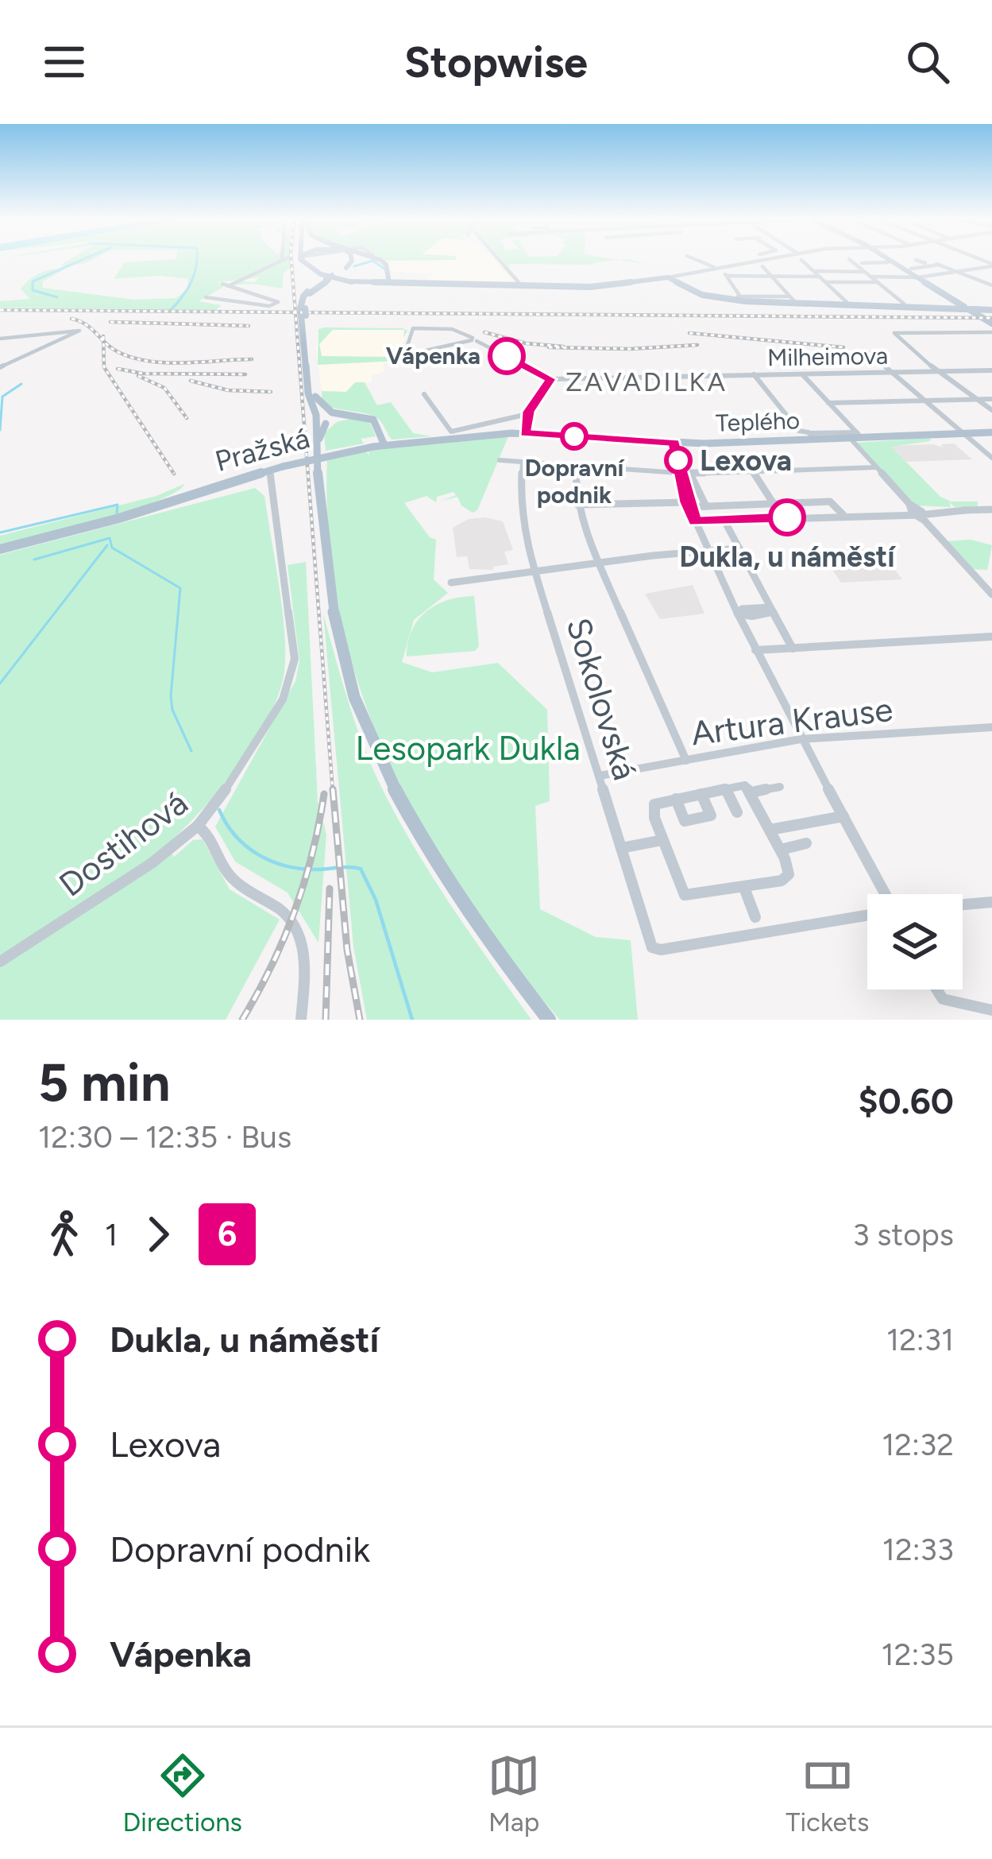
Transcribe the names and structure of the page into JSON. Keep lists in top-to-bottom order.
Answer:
{
  "streets": {
    "main road": ["Teplého", "Pražská"],
    "street": [
      "Milheimova",
      "Sokolovská",
      "Artura Krause",
      "Dostihová"
    ]
  },
  "crossings": [
    ["Teplého", "Pražská"],
    ["Pražská", "Dostihová"],
    ["Sokolovská", "Artura Krause"]
  ],
  "districts": ["ZAVADILKA"],
  "parks": ["Lesopark Dukla"],
  "places": [
    "Vápenka",
    "Dopravní podnik",
    "Lexova",
    "Dukla, u náměstí"
  ],
  "lines": ["bus line 6"],
  "page": {
    "header": "Stopwise",
    "heading": ["5 min", "12:30 – 12:35 · Bus", "$0.60"],
    "legs": ["1", "6", "3 stops"],
    "list": [
      {
        "name": "Dukla, u náměstí",
        "value": "12:31"
      },
      {
        "name": "Lexova",
        "value": "12:32"
      },
      {
        "name": "Dopravní podnik",
        "value": "12:33"
      },
      {
        "name": "Vápenka",
        "value": "12:35"
      }
    ],
    "tabs": ["Directions", "Map", "Tickets"]
  }
}
